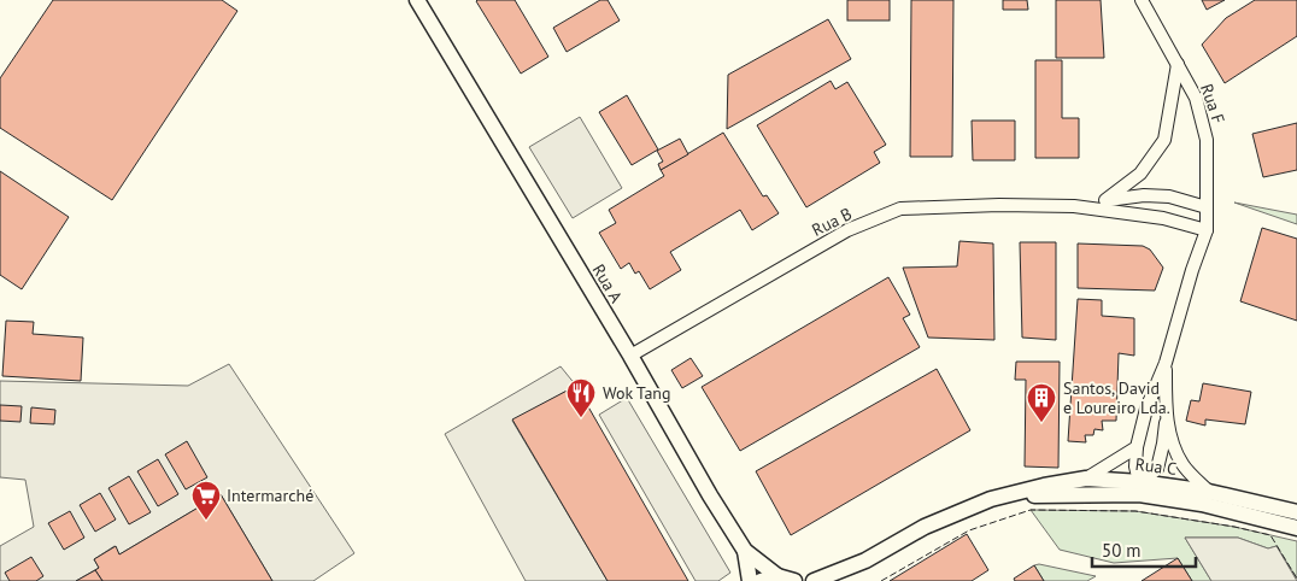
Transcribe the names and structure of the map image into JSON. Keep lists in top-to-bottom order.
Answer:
{
  "streets": {
    "street": [
      "Rua F",
      "Rua B",
      "Rua A",
      "Rua C"
    ]
  },
  "crossings": [
    ["Rua F", "Rua B"],
    ["Rua B", "Rua A"]
  ],
  "places": {
    "restaurant": ["Wok Tang"],
    "building": ["Santos, David e Loureiro Lda."],
    "supermarket": ["Intermarché"]
  },
  "scale_bar": "50 m"
}
